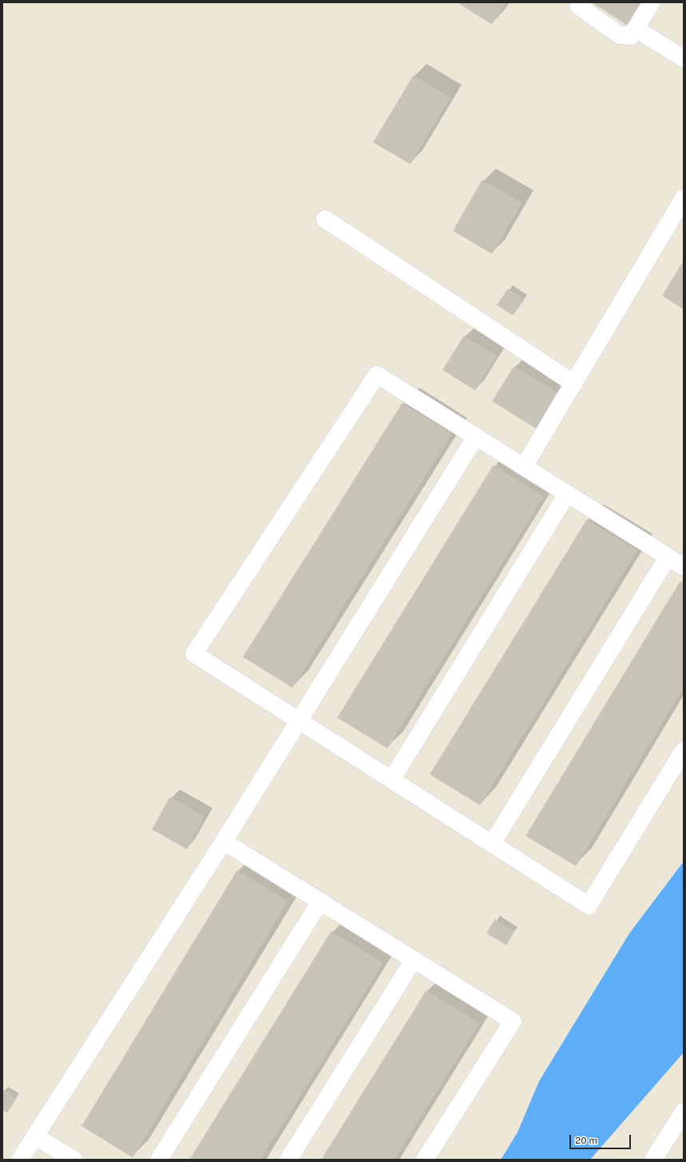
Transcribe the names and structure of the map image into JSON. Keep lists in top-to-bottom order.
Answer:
{
  "scale_bar": "20 m"
}
